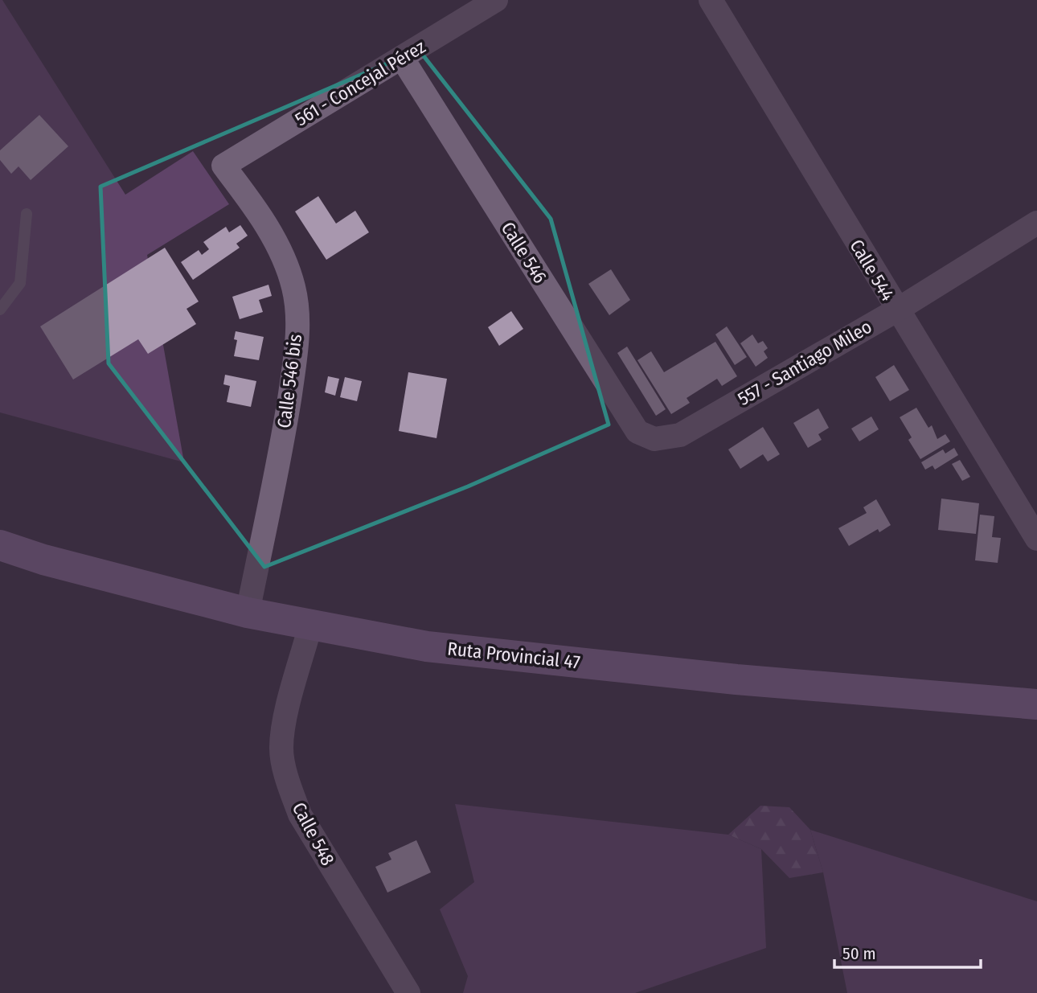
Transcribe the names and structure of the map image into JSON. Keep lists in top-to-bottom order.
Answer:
{
  "streets": {
    "main road": ["Ruta Provincial 47"],
    "street": [
      "561 - Concejal Pérez",
      "Calle 546",
      "Calle 544",
      "557 - Santiago Mileo",
      "Calle 546 bis",
      "Calle 548"
    ]
  },
  "crossings": [
    ["561 - Concejal Pérez", "Calle 546"],
    ["561 - Concejal Pérez", "Calle 546 bis"],
    ["Calle 546", "557 - Santiago Mileo"],
    ["Calle 544", "557 - Santiago Mileo"],
    ["Calle 546 bis", "Ruta Provincial 47"],
    ["Ruta Provincial 47", "Calle 548"]
  ],
  "scale_bar": "50 m"
}
